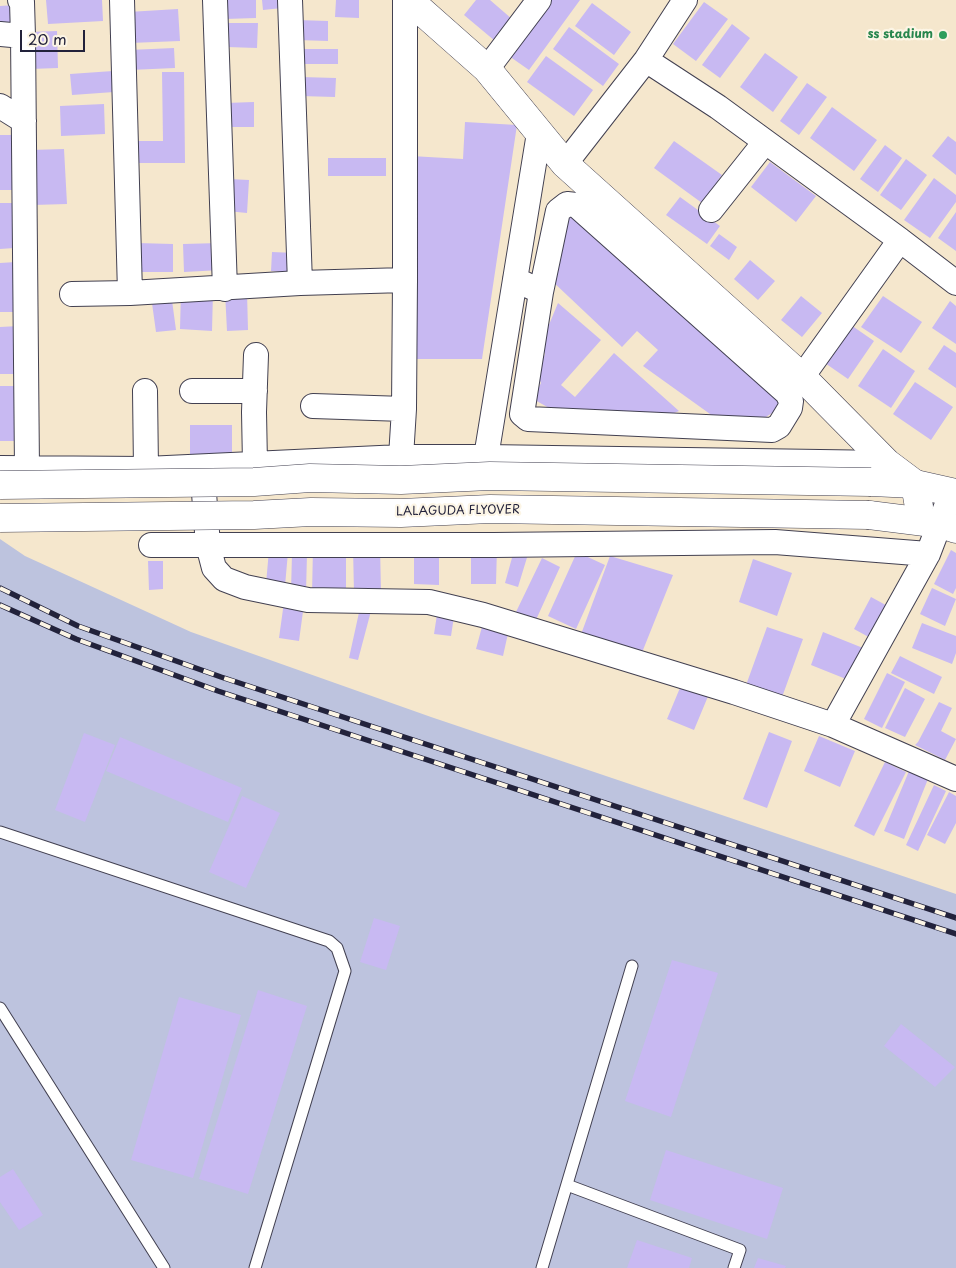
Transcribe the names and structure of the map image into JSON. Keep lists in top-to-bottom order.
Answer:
{
  "streets": {
    "main road": ["LALAGUDA FLYOVER"]
  },
  "places": ["ss stadium"],
  "scale_bar": "20 m"
}
